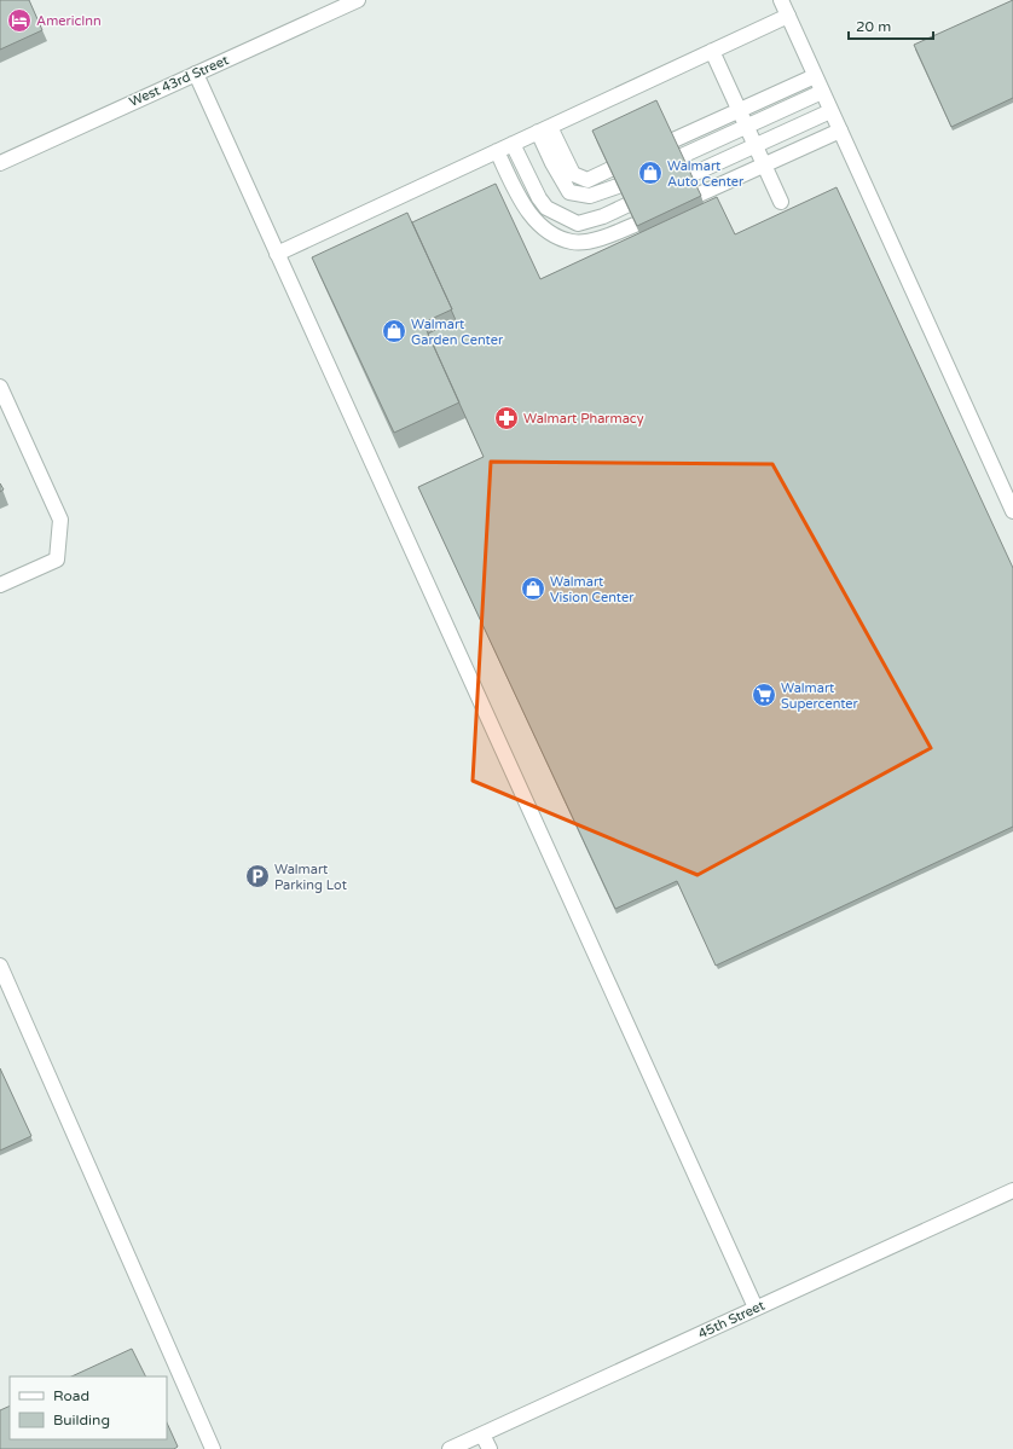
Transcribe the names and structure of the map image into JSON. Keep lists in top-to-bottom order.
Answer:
{
  "streets": {
    "street": ["West 43rd Street", "45th Street"]
  },
  "places": {
    "hotel": ["AmericInn"],
    "shop": ["Walmart Auto Center", "Walmart Garden Center", "Walmart Vision Center"],
    "pharmacy": ["Walmart Pharmacy"],
    "supermarket": ["Walmart Supercenter"],
    "parking": ["Walmart Parking Lot"]
  },
  "legend": ["Road", "Building"],
  "scale_bar": "20 m"
}
